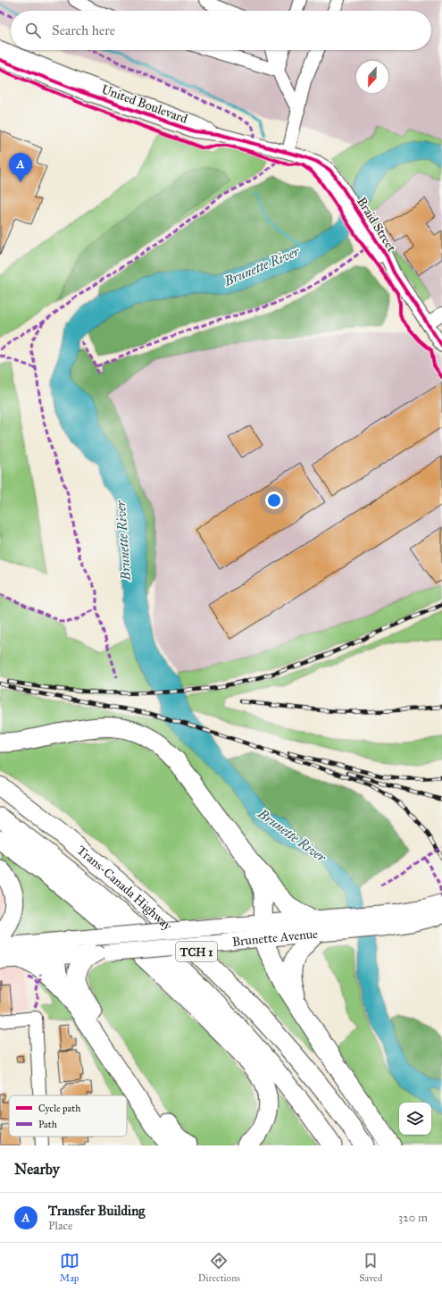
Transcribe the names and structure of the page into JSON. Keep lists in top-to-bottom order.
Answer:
{
  "streets": {
    "highway": ["Trans-Canada Highway", "TCH 1"],
    "main road": ["Brunette Avenue"],
    "street": ["United Boulevard", "Braid Street"]
  },
  "crossings": [
    ["United Boulevard", "Braid Street"]
  ],
  "water": ["Brunette River"],
  "legend": ["Cycle path", "Path"],
  "north": "bottom",
  "page": {
    "search": "Search here",
    "pins": "A",
    "heading": "Nearby",
    "list": [
      {
        "mark": "A",
        "name": "Transfer Building",
        "note": "Place",
        "value": "320 m"
      }
    ],
    "nav": ["Map", "Directions", "Saved"]
  }
}
